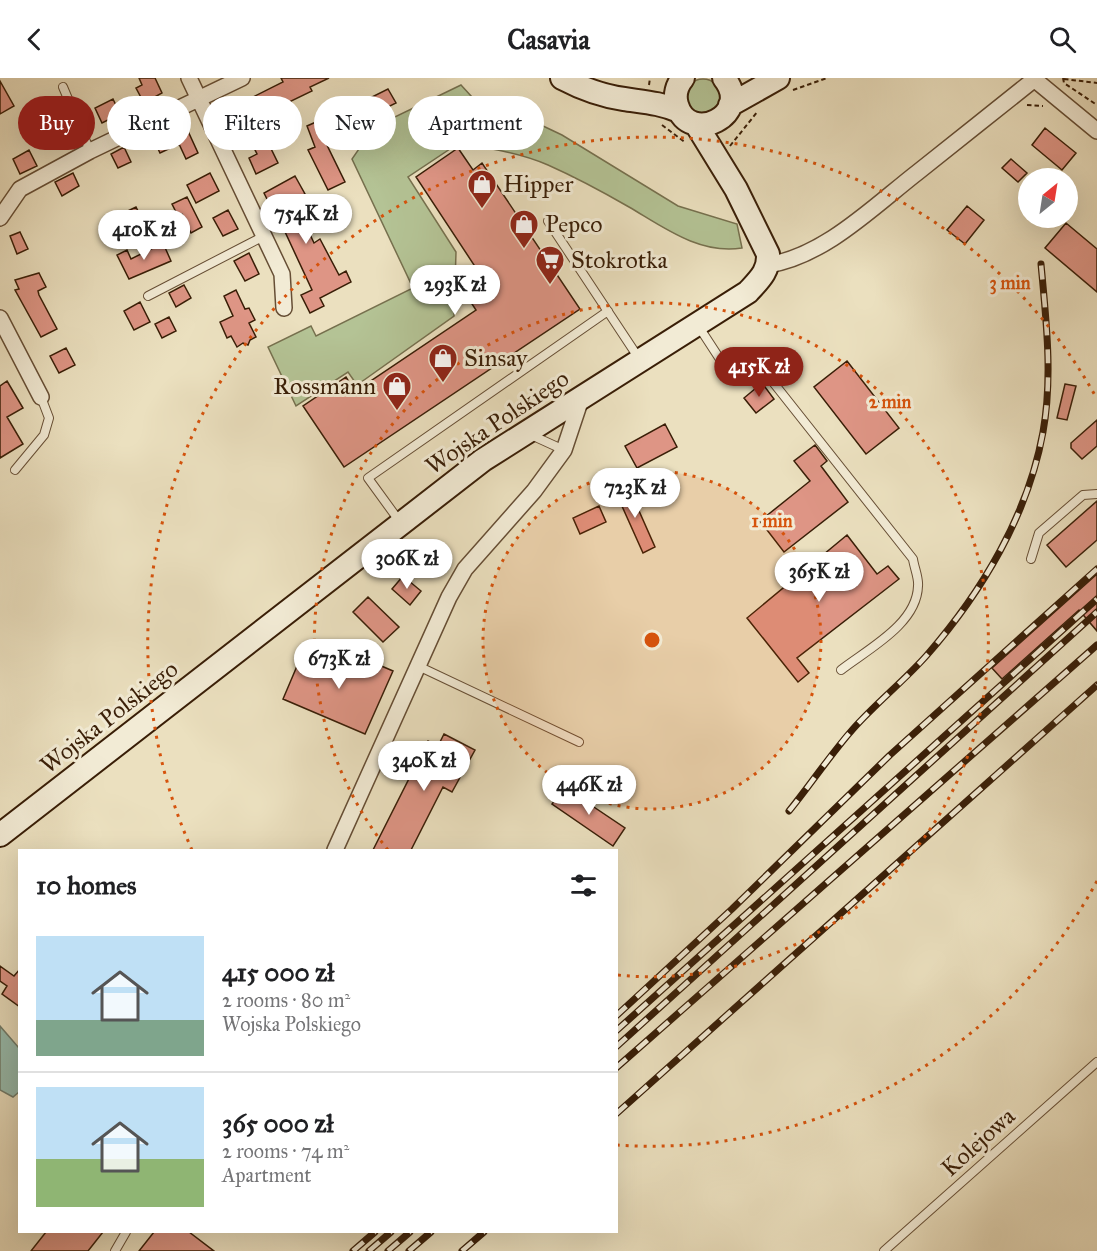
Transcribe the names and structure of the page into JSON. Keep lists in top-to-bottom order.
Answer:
{
  "streets": {
    "street": ["Wojska Polskiego"],
    "lane": ["Kolejowa"]
  },
  "places": {
    "shop": [
      "Hipper",
      "Pepco",
      "Sinsay",
      "Rossmann"
    ],
    "supermarket": ["Stokrotka"]
  },
  "north": "top right",
  "page": {
    "header": "Casavia",
    "chip": [
      "Buy",
      "Rent",
      "Filters",
      "New",
      "Apartment"
    ],
    "price": [
      "754K zł",
      "410K zł",
      "293K zł",
      "415K zł",
      "723K zł",
      "306K zł",
      "365K zł",
      "673K zł",
      "340K zł",
      "446K zł"
    ],
    "heading": "10 homes",
    "list": [
      {
        "name": "415 000 zł",
        "note": "2 rooms · 80 m² · Wojska Polskiego"
      },
      {
        "name": "365 000 zł",
        "note": "2 rooms · 74 m² · Apartment"
      }
    ]
  },
  "rings": ["3 min", "2 min", "1 min"]
}
